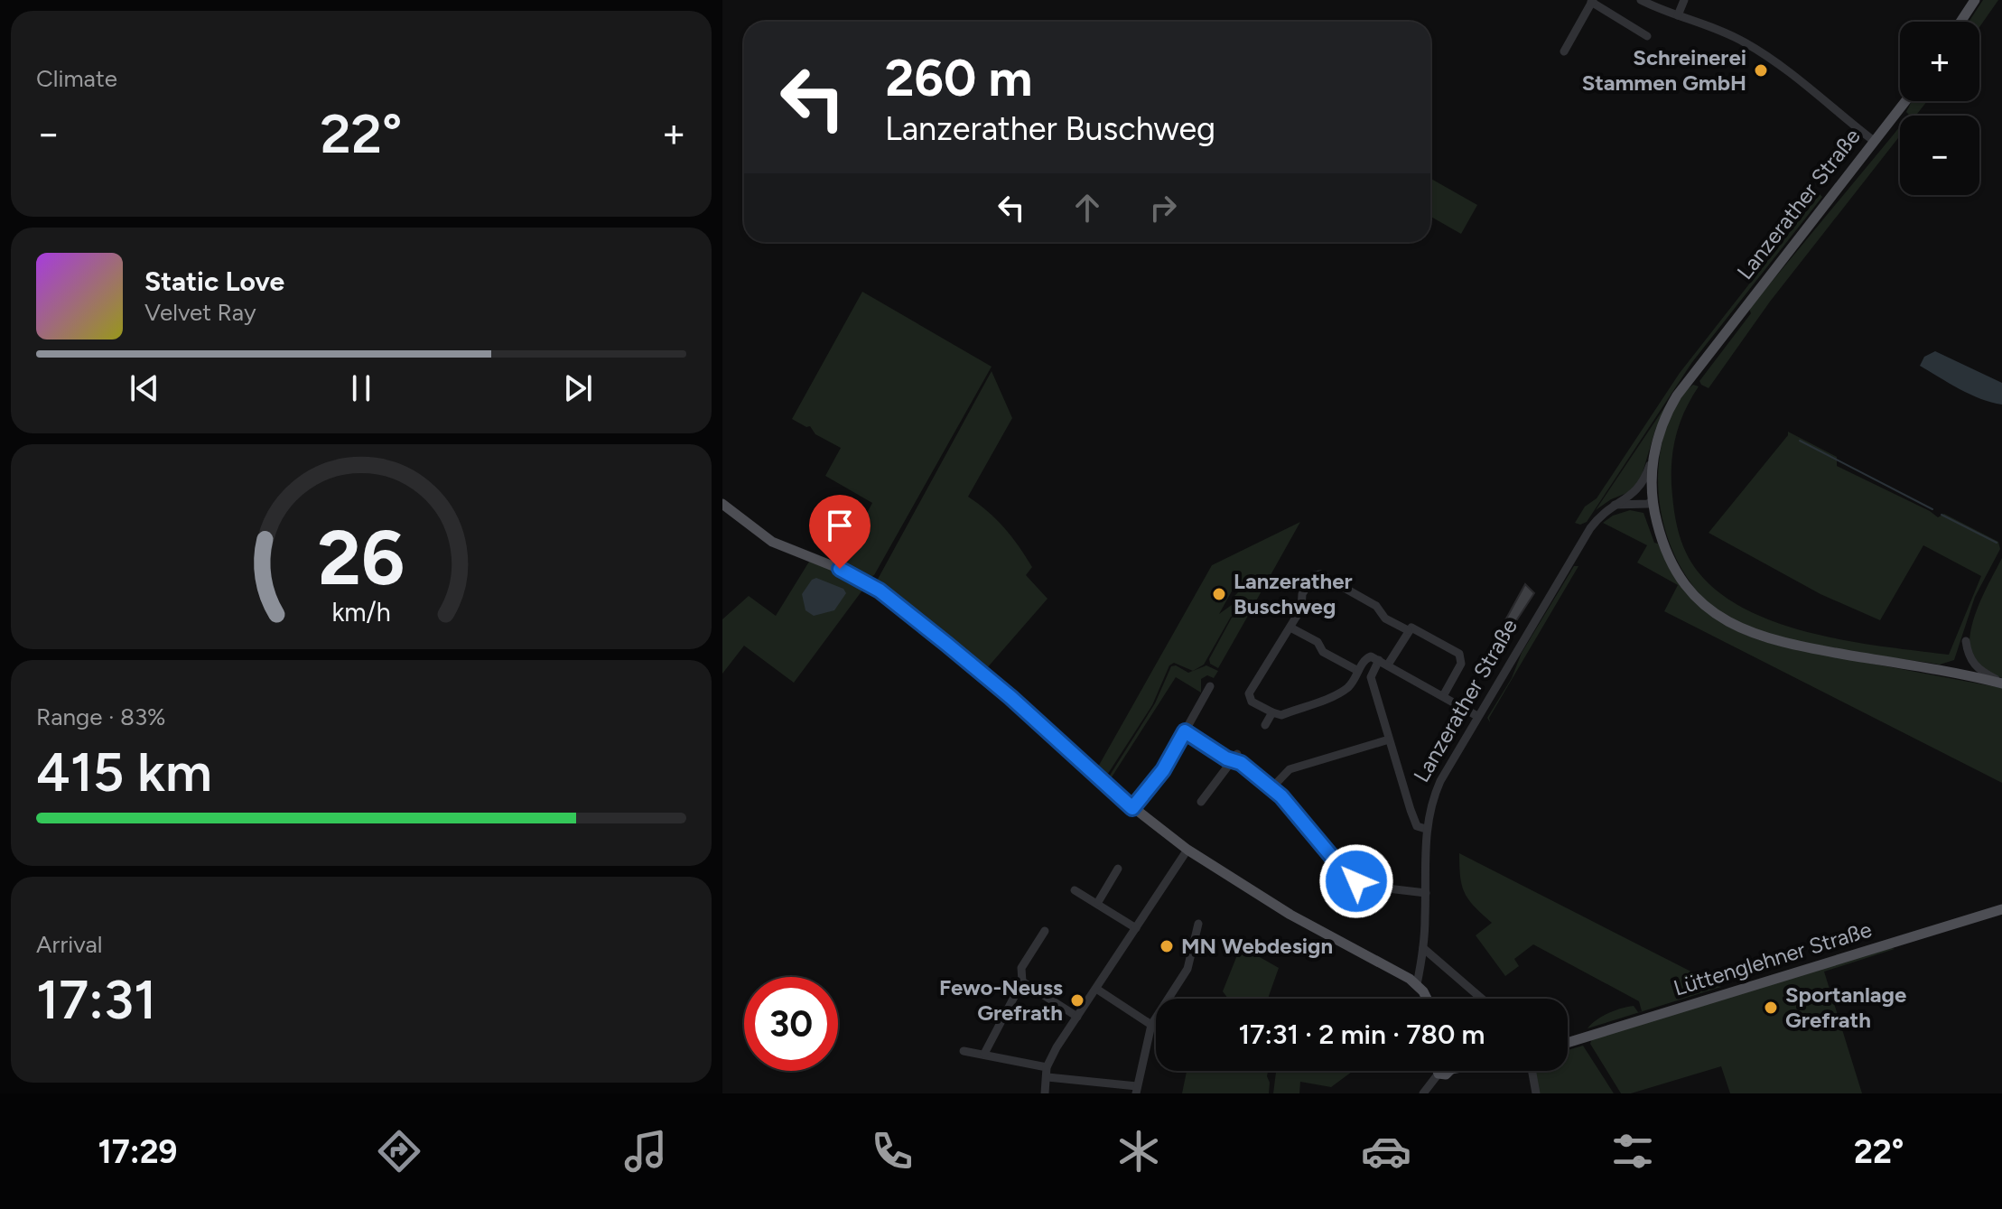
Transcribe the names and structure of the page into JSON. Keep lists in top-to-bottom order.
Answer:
{
  "streets": {
    "main road": ["Lanzerather Straße", "Lüttenglehner Straße"]
  },
  "places": [
    "Schreinerei Stammen GmbH",
    "Lanzerather Buschweg",
    "MN Webdesign",
    "Fewo-Neuss Grefrath",
    "Sportanlage Grefrath"
  ],
  "page": {
    "tile": [
      "Climate",
      ["Range · 83%", "415 km"],
      ["Arrival", "17:31"]
    ],
    "map_buttons": ["+", "−"],
    "turn": ["260 m", "Lanzerather Buschweg"],
    "heat": ["−", "22°", "+"],
    "song": ["Static Love", "Velvet Ray"],
    "limit": "30",
    "trip": "17:31 · 2 min · 780 m",
    "tabs": ["17:29", "22°"],
    "gauge": ["26", "km/h"]
  }
}
